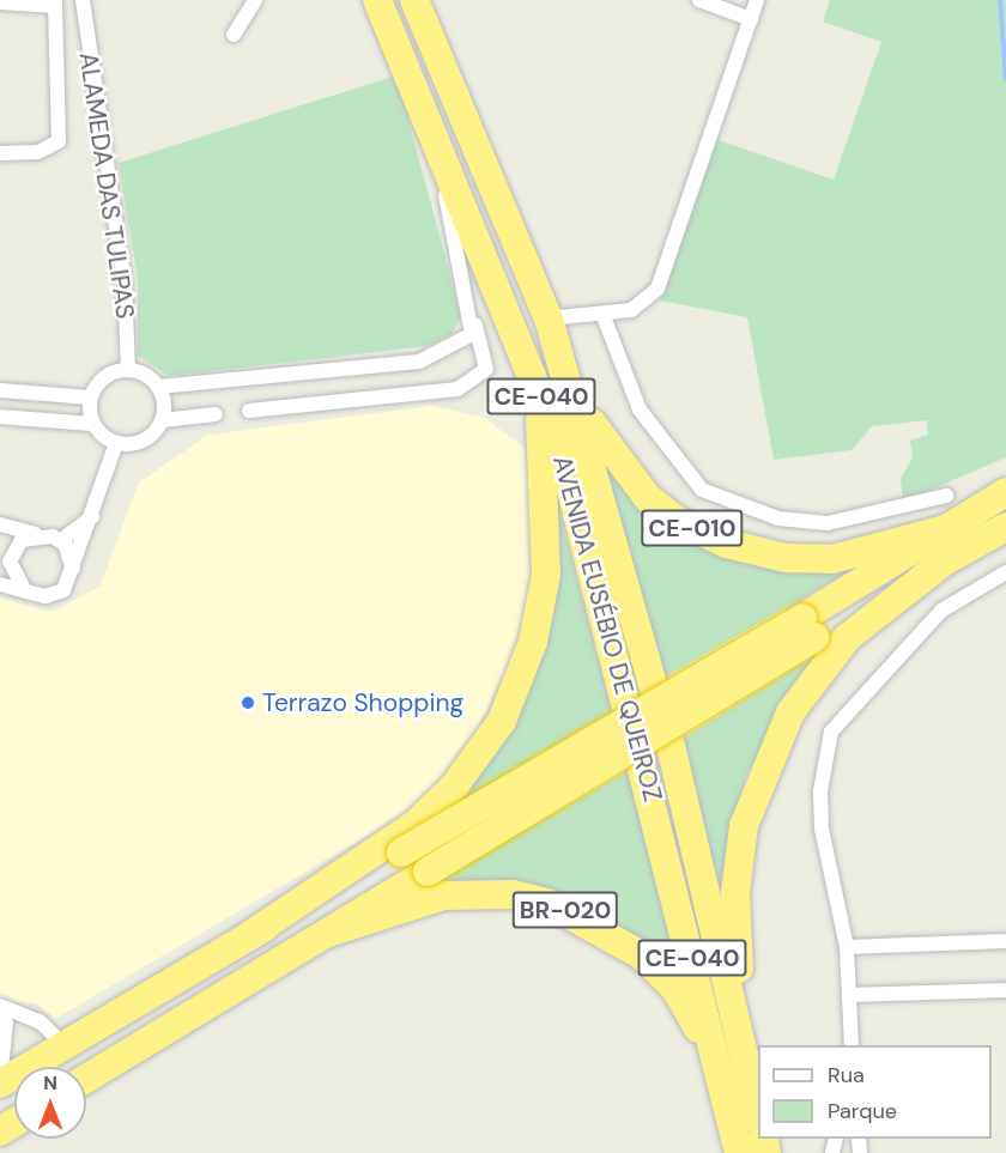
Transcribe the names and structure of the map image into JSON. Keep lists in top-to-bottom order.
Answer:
{
  "streets": {
    "highway": [
      "CE-040",
      "CE-010",
      "AVENIDA EUSÉBIO DE QUEIROZ",
      "BR-020"
    ],
    "street": ["ALAMEDA DAS TULIPAS"]
  },
  "crossings": [
    ["CE-010", "AVENIDA EUSÉBIO DE QUEIROZ"],
    ["CE-010", "BR-020"],
    ["AVENIDA EUSÉBIO DE QUEIROZ", "BR-020"]
  ],
  "places": ["Terrazo Shopping"],
  "legend": ["Rua", "Parque"],
  "north": "top"
}
